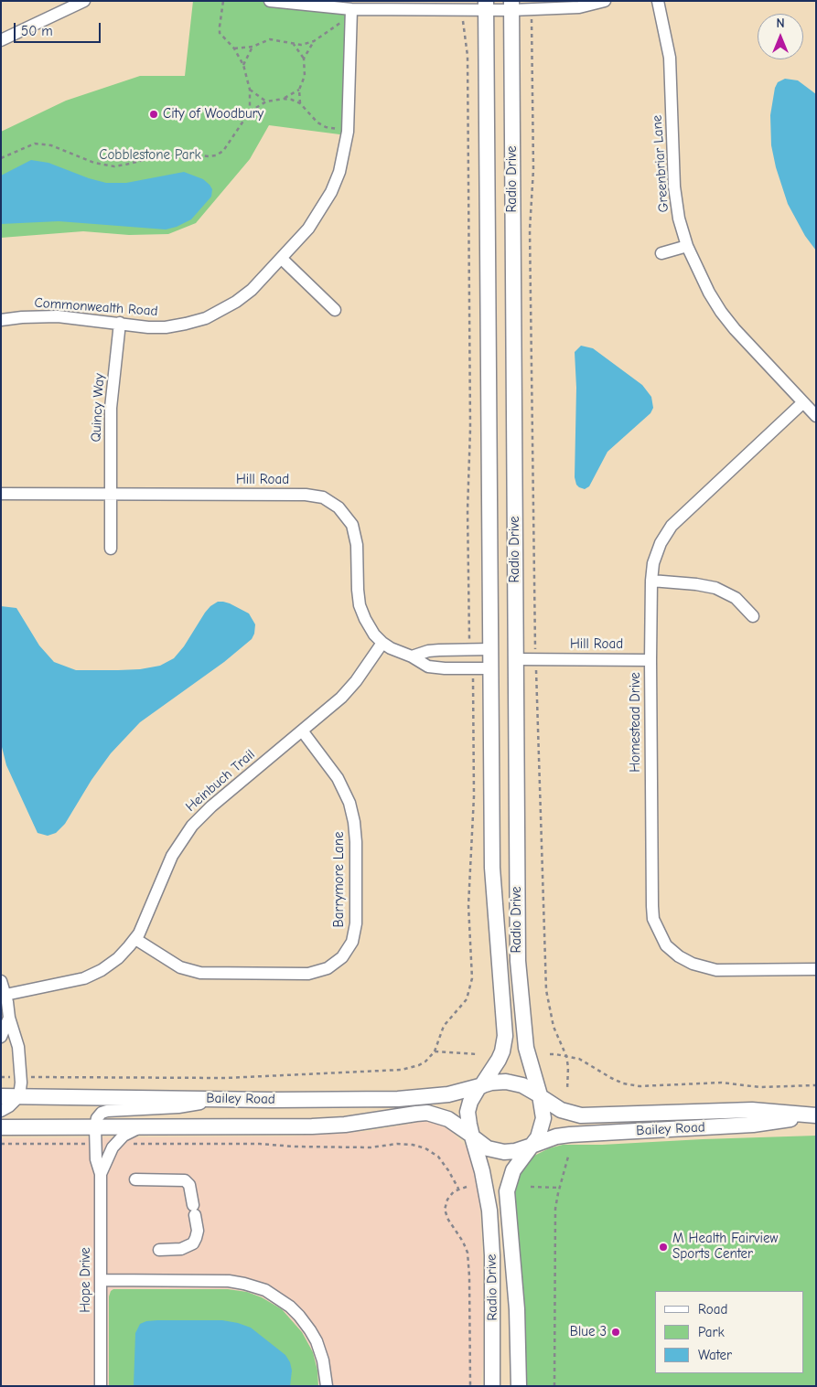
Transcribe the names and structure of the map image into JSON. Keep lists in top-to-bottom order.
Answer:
{
  "streets": {
    "main road": ["Radio Drive", "Bailey Road"],
    "street": [
      "Greenbriar Lane",
      "Commonwealth Road",
      "Quincy Way",
      "Hill Road",
      "Homestead Drive",
      "Heinbuch Trail",
      "Barrymore Lane",
      "Hope Drive"
    ]
  },
  "crossings": [
    ["Greenbriar Lane", "Homestead Drive"],
    ["Radio Drive", "Hill Road"],
    ["Radio Drive", "Bailey Road"],
    ["Commonwealth Road", "Quincy Way"],
    ["Quincy Way", "Hill Road"],
    ["Hill Road", "Homestead Drive"],
    ["Hill Road", "Heinbuch Trail"],
    ["Heinbuch Trail", "Barrymore Lane"],
    ["Bailey Road", "Hope Drive"]
  ],
  "parks": ["Cobblestone Park"],
  "places": ["City of Woodbury", "M Health Fairview Sports Center", "Blue 3"],
  "legend": ["Road", "Park", "Water"],
  "scale_bar": "50 m",
  "north": "top"
}
